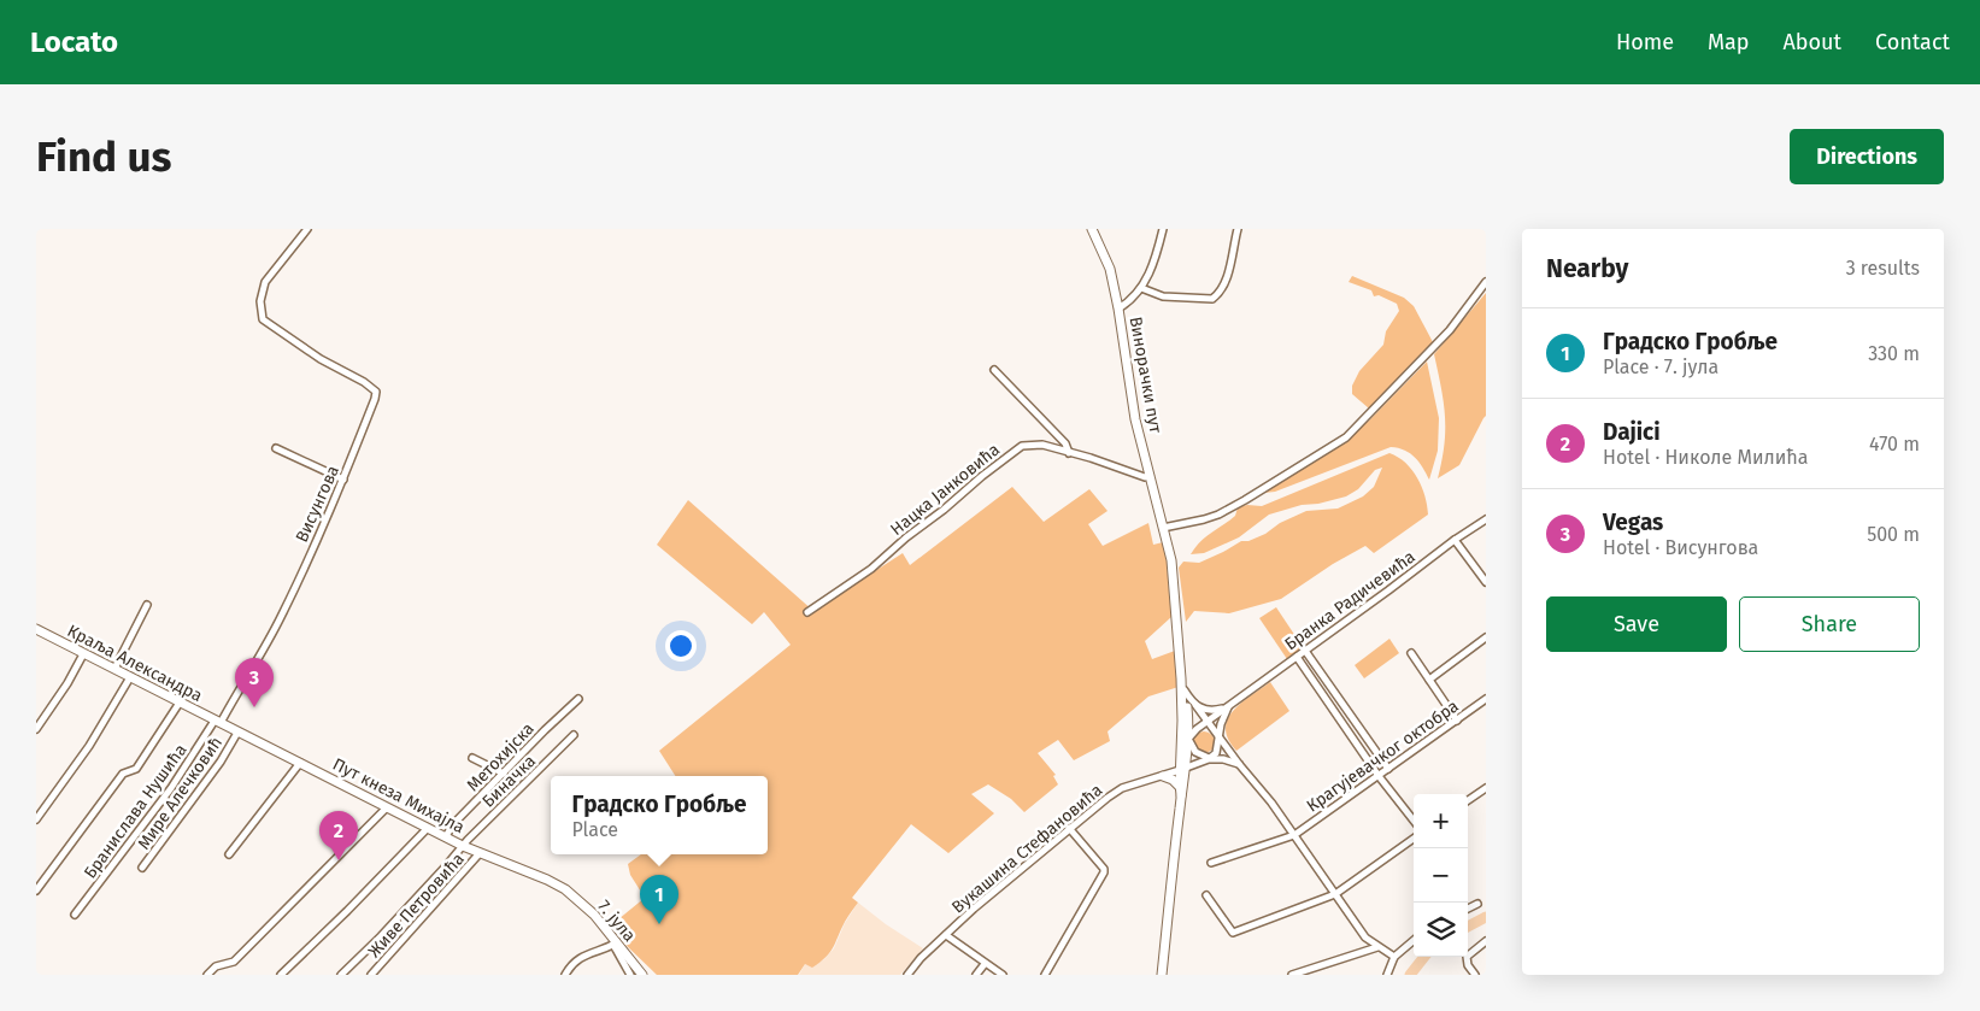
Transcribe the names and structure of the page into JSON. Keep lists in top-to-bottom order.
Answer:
{
  "streets": {
    "street": [
      "Винорачки пут",
      "Нацка Јанковића",
      "Висунгова",
      "Бранка Радичевића",
      "Краља Александра",
      "Крагујевачког октобра",
      "Метохијска",
      "Биначка",
      "Мире Алечковић",
      "Пут кнеза Михајла",
      "Бранислава Нушића",
      "Вукашина Стефановића",
      "Живе Петровића",
      "7. јула"
    ]
  },
  "crossings": [
    ["Винорачки пут", "Нацка Јанковића"],
    ["Висунгова", "Краља Александра"],
    ["Висунгова", "Пут кнеза Михајла"],
    ["Висунгова", "Бранислава Нушића"],
    ["Бранка Радичевића", "Вукашина Стефановића"],
    ["Краља Александра", "Пут кнеза Михајла"],
    ["Краља Александра", "Бранислава Нушића"],
    ["Метохијска", "Пут кнеза Михајла"],
    ["Биначка", "Пут кнеза Михајла"],
    ["Мире Алечковић", "Пут кнеза Михајла"],
    ["Пут кнеза Михајла", "Бранислава Нушића"],
    ["Пут кнеза Михајла", "Живе Петровића"],
    ["Пут кнеза Михајла", "7. јула"]
  ],
  "page": {
    "header": "Locato",
    "nav": [
      "Home",
      "Map",
      "About",
      "Contact"
    ],
    "buttons": [
      "Directions",
      ["Save", "Share"]
    ],
    "title": "Find us",
    "heading": ["Nearby", "3 results"],
    "list": [
      {
        "mark": "1",
        "name": "Градско Гробље",
        "note": "Place · 7. јула",
        "value": "330 m"
      },
      {
        "mark": "2",
        "name": "Dajici",
        "note": "Hotel · Николе Милића",
        "value": "470 m"
      },
      {
        "mark": "3",
        "name": "Vegas",
        "note": "Hotel · Висунгова",
        "value": "500 m"
      }
    ],
    "pins": ["3", "2", "1"],
    "popup": ["Градско Гробље", "Place"],
    "map_buttons": ["+", "−"]
  }
}
